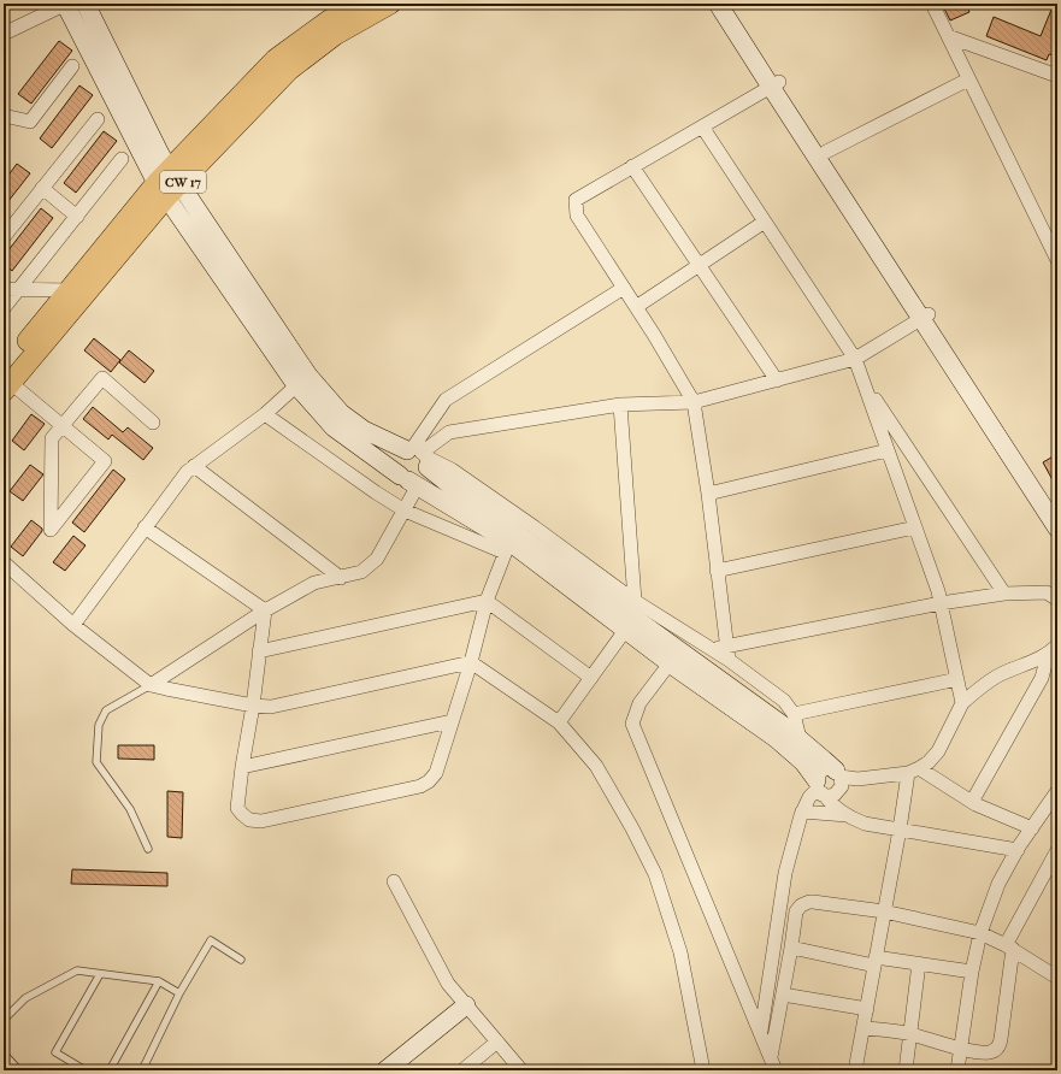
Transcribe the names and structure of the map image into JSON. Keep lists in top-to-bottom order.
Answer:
{
  "streets": {
    "main road": ["CW 17"]
  }
}
